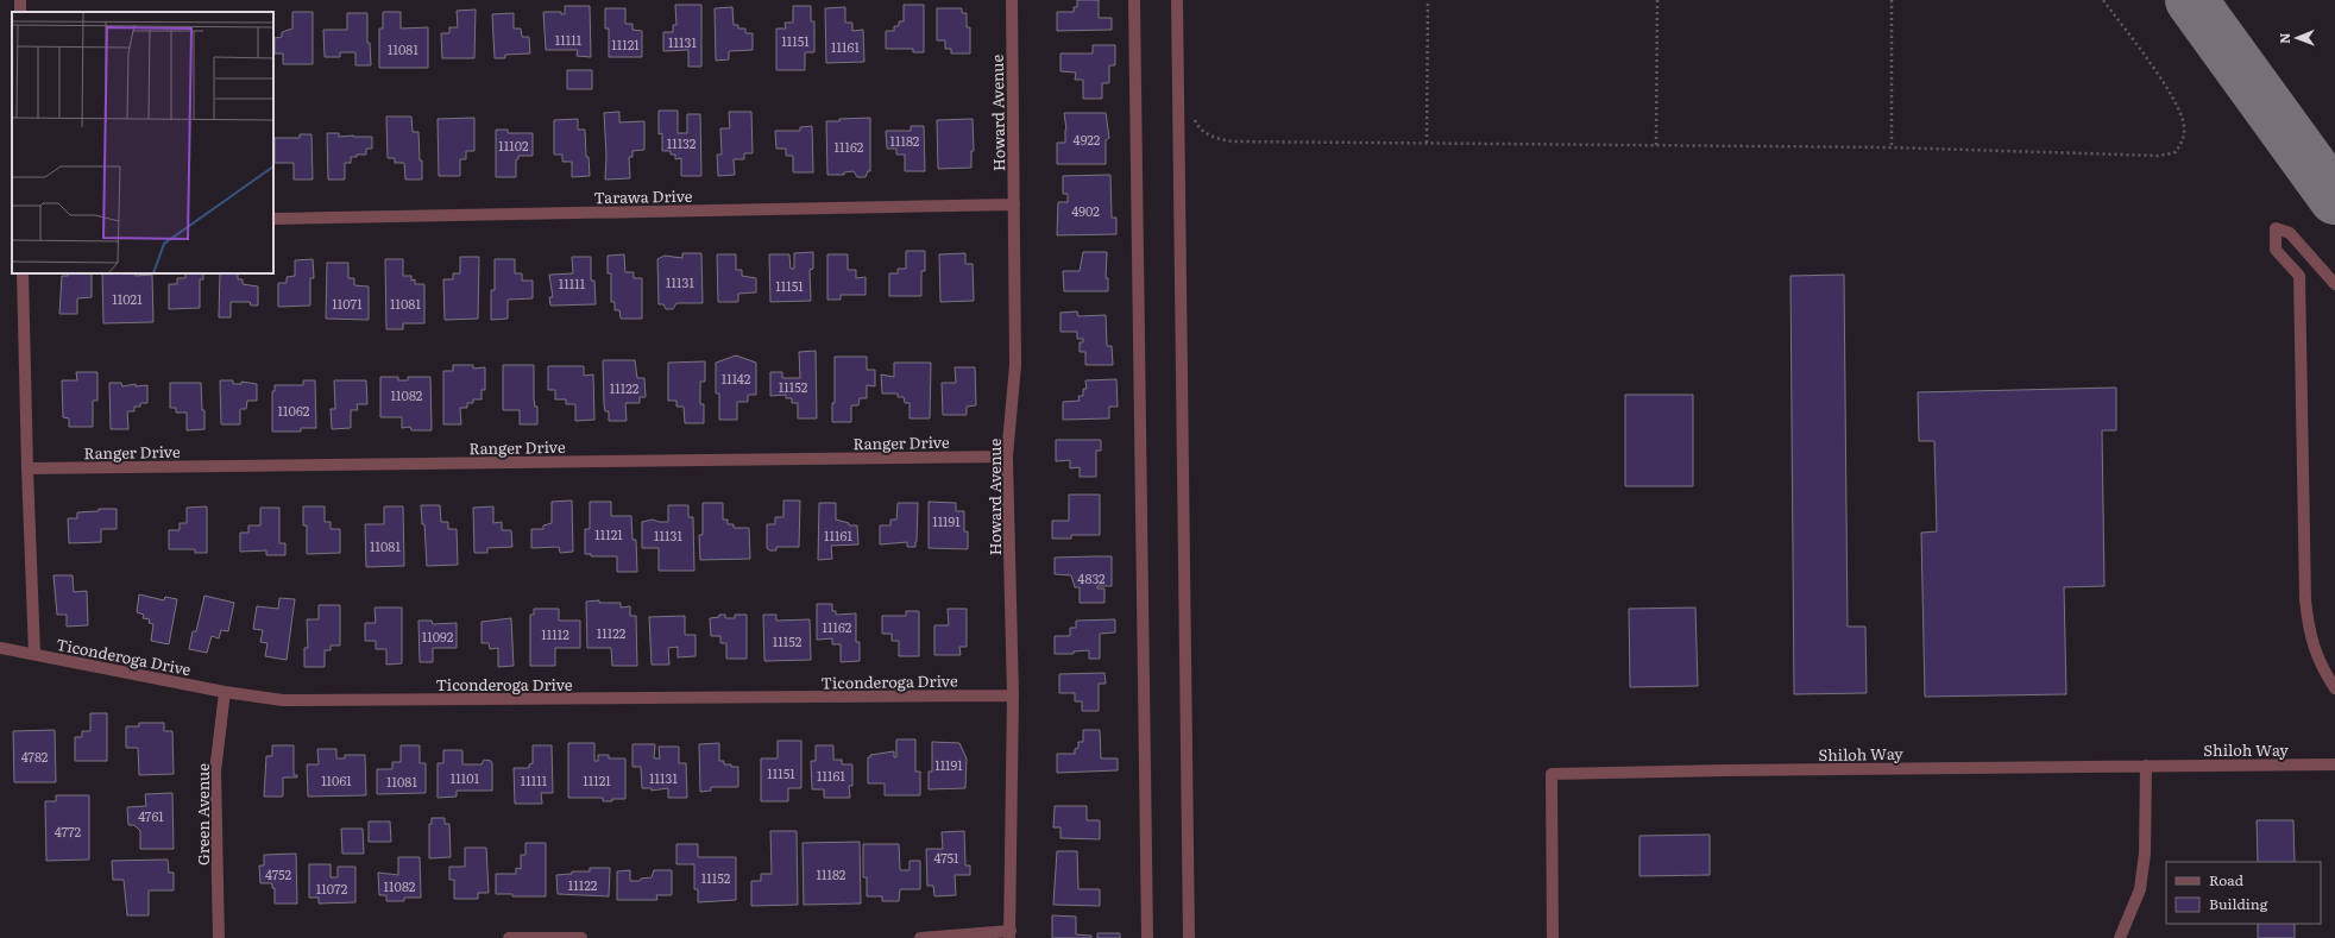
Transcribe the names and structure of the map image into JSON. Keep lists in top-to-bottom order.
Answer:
{
  "streets": {
    "street": [
      "Howard Avenue",
      "Tarawa Drive",
      "Ranger Drive",
      "Ticonderoga Drive",
      "Shiloh Way",
      "Green Avenue"
    ]
  },
  "crossings": [
    ["Howard Avenue", "Tarawa Drive"],
    ["Howard Avenue", "Ranger Drive"],
    ["Howard Avenue", "Ticonderoga Drive"],
    ["Ticonderoga Drive", "Green Avenue"]
  ],
  "house_numbers": [
    "11111",
    "11151",
    "11131",
    "11121",
    "11161",
    "11081",
    "4922",
    "11182",
    "11132",
    "11102",
    "11162",
    "4902",
    "11131",
    "11111",
    "11151",
    "11021",
    "11071",
    "11081",
    "11142",
    "11152",
    "11122",
    "11082",
    "11062",
    "11191",
    "11121",
    "11131",
    "11161",
    "11081",
    "4832",
    "11162",
    "11122",
    "11112",
    "11092",
    "11152",
    "4782",
    "11191",
    "11151",
    "11161",
    "11101",
    "11131",
    "11061",
    "11111",
    "11121",
    "11081",
    "4761",
    "4772",
    "4751",
    "4752",
    "11182",
    "11152",
    "11122",
    "11082",
    "11072"
  ],
  "legend": ["Road", "Building"],
  "north": "left"
}
